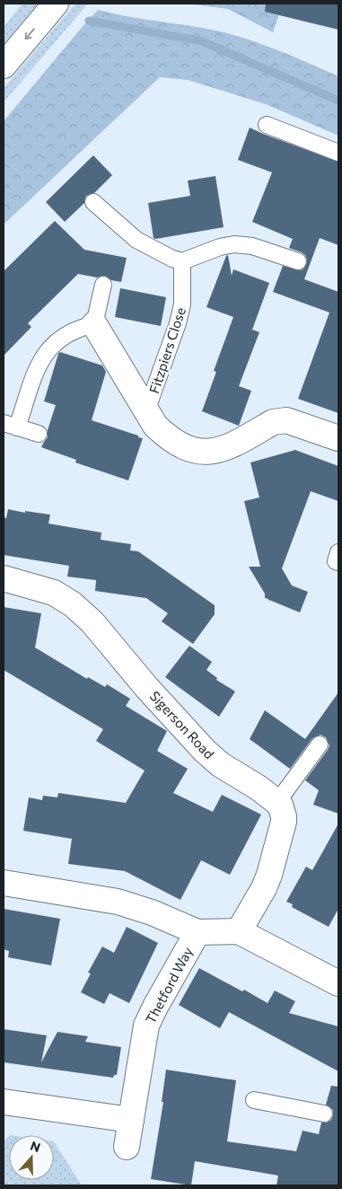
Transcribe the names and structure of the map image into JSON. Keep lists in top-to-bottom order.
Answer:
{
  "streets": {
    "street": ["Fitzpiers Close", "Sigerson Road", "Thetford Way"]
  },
  "north": "top"
}
